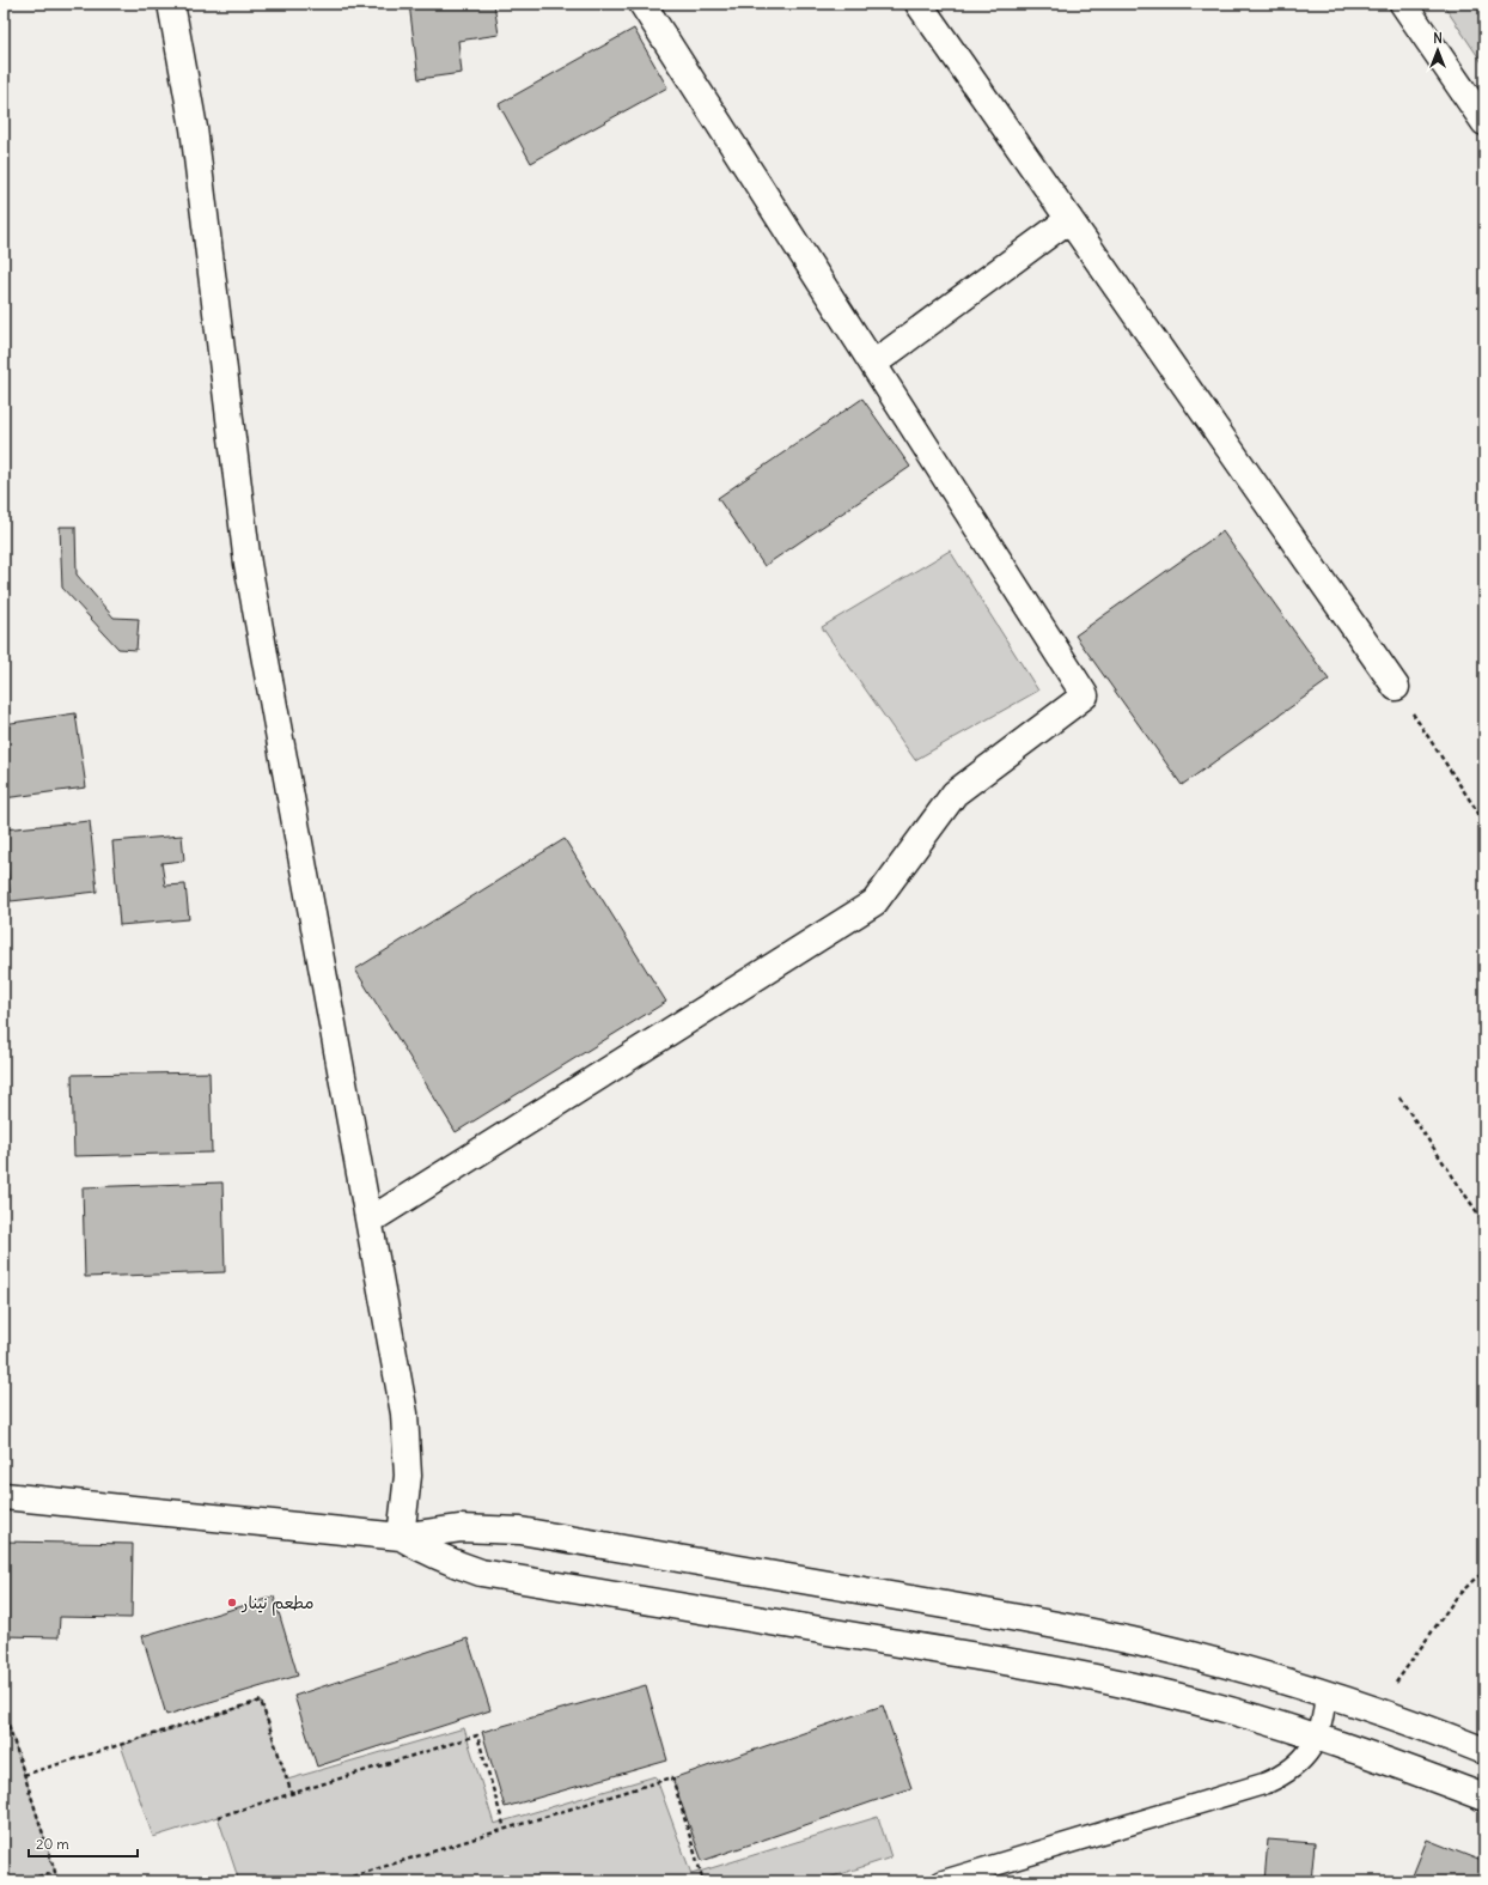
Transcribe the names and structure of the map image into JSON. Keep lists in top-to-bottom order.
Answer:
{
  "places": ["مطعم نينار"],
  "scale_bar": "20 m",
  "north": "top"
}
